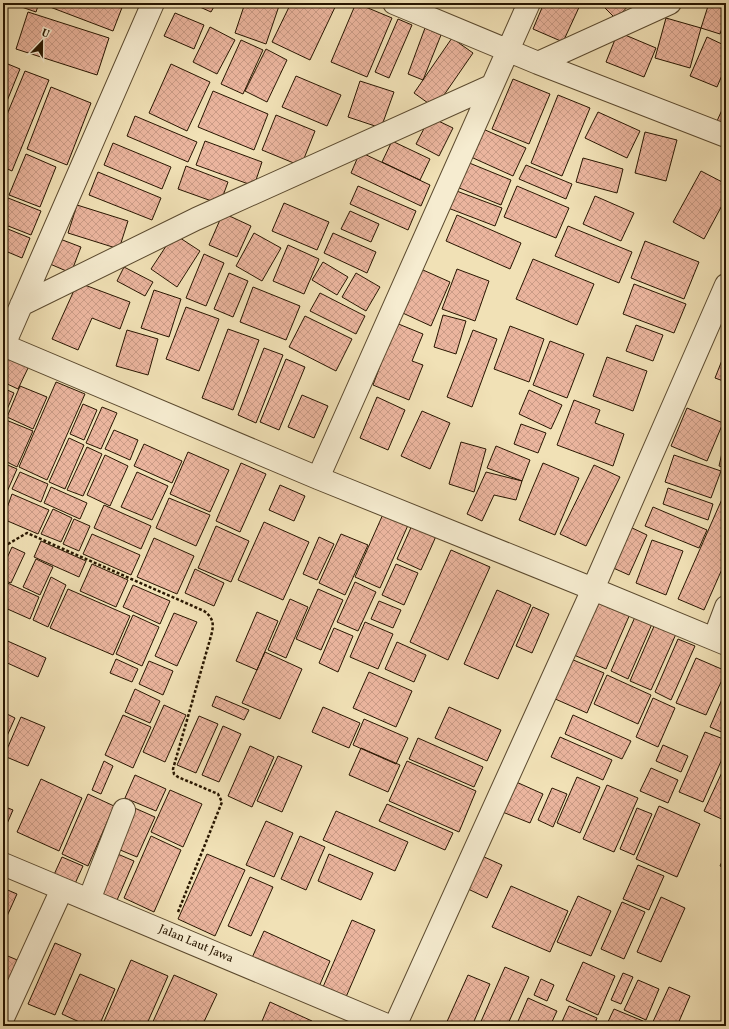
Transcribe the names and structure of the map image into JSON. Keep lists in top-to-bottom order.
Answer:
{
  "streets": {
    "street": ["Jalan Laut Jawa"]
  },
  "north": "top"
}
